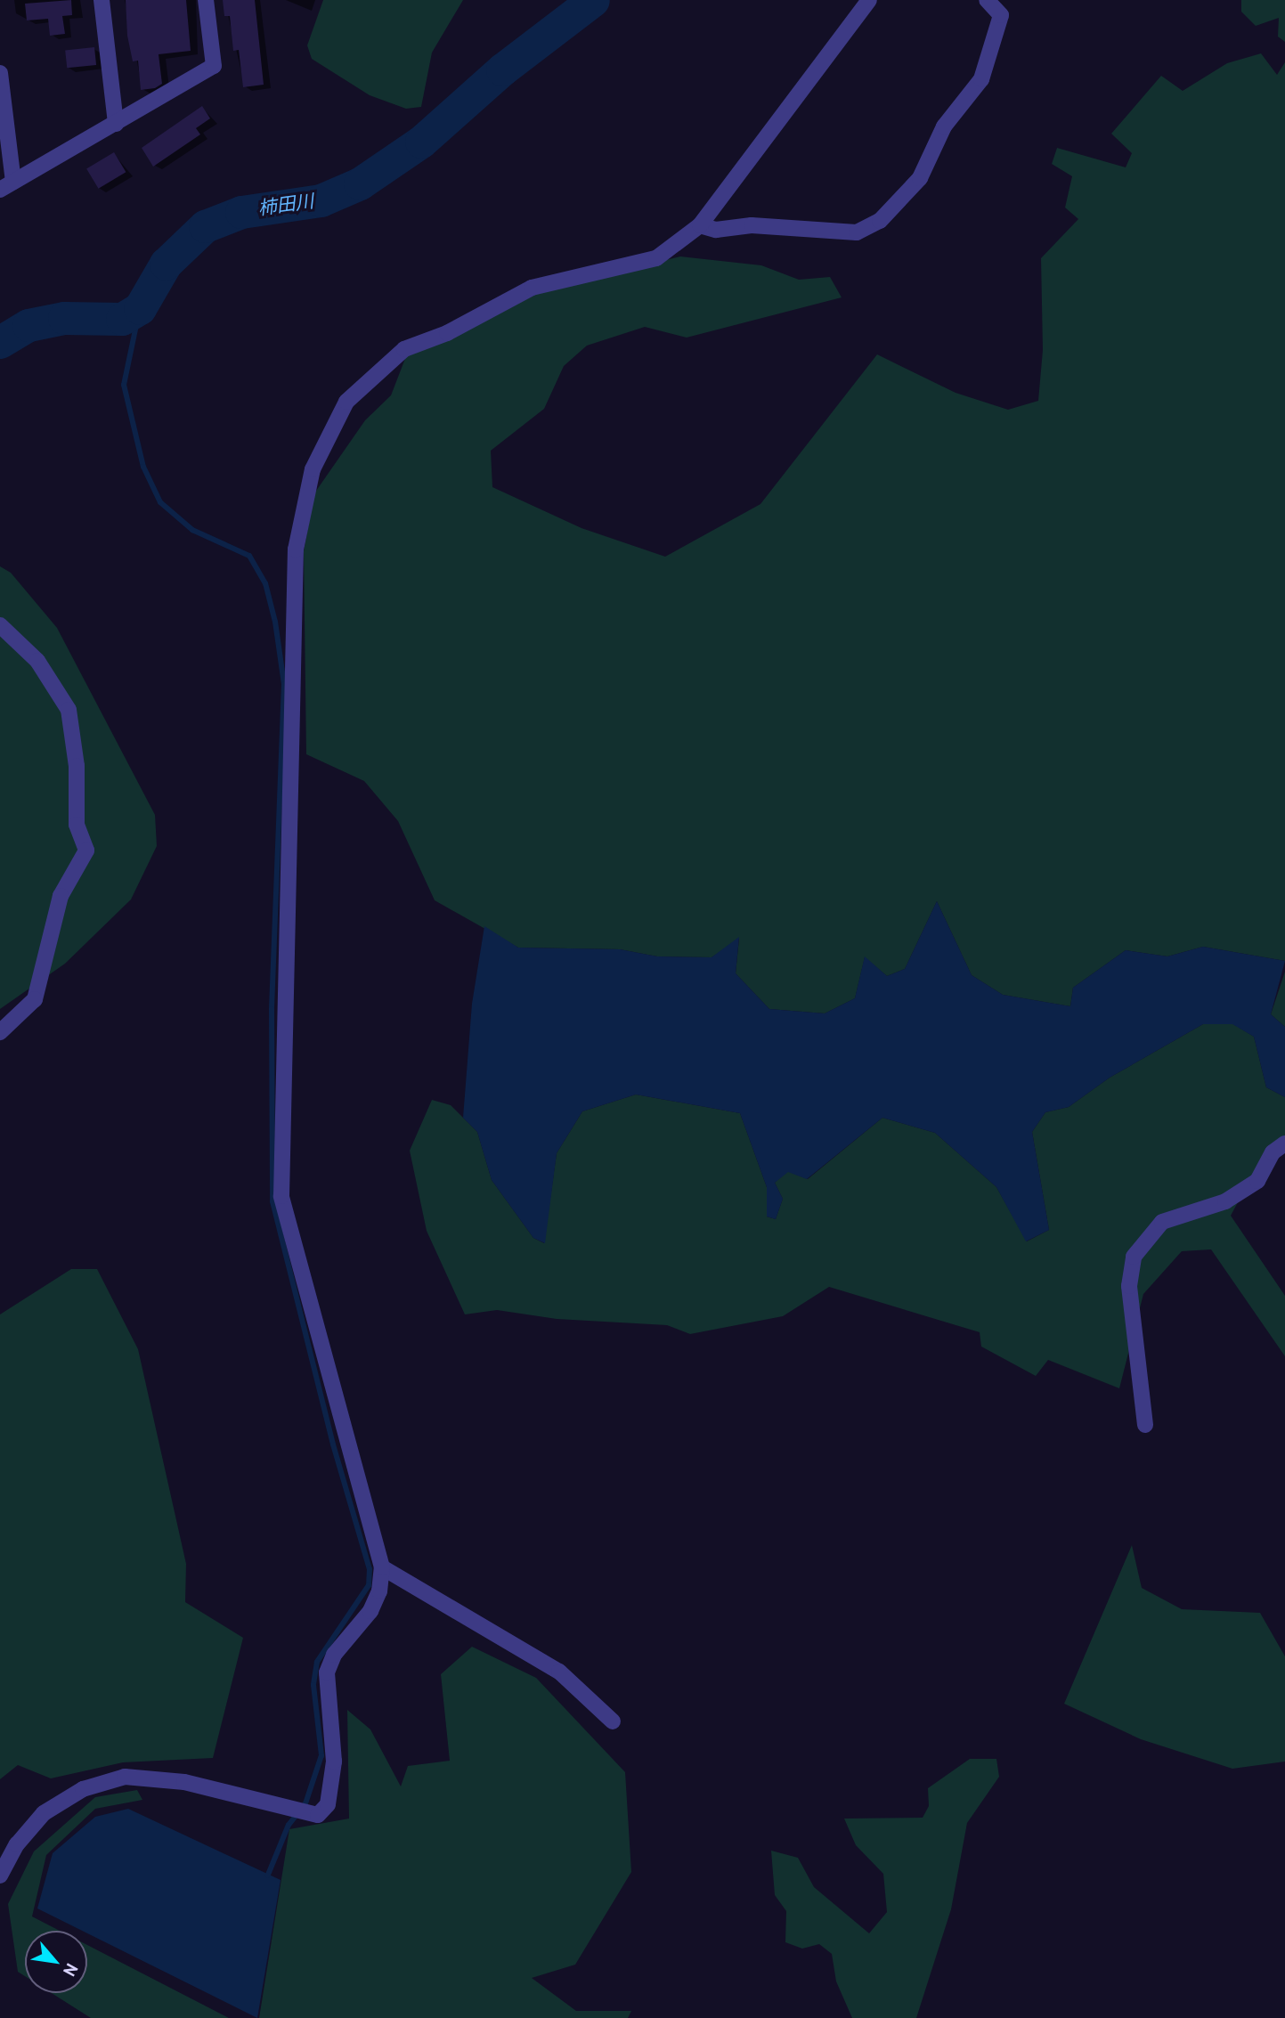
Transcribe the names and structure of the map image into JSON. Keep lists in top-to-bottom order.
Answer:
{
  "water": ["柿田川"],
  "north": "bottom right"
}
